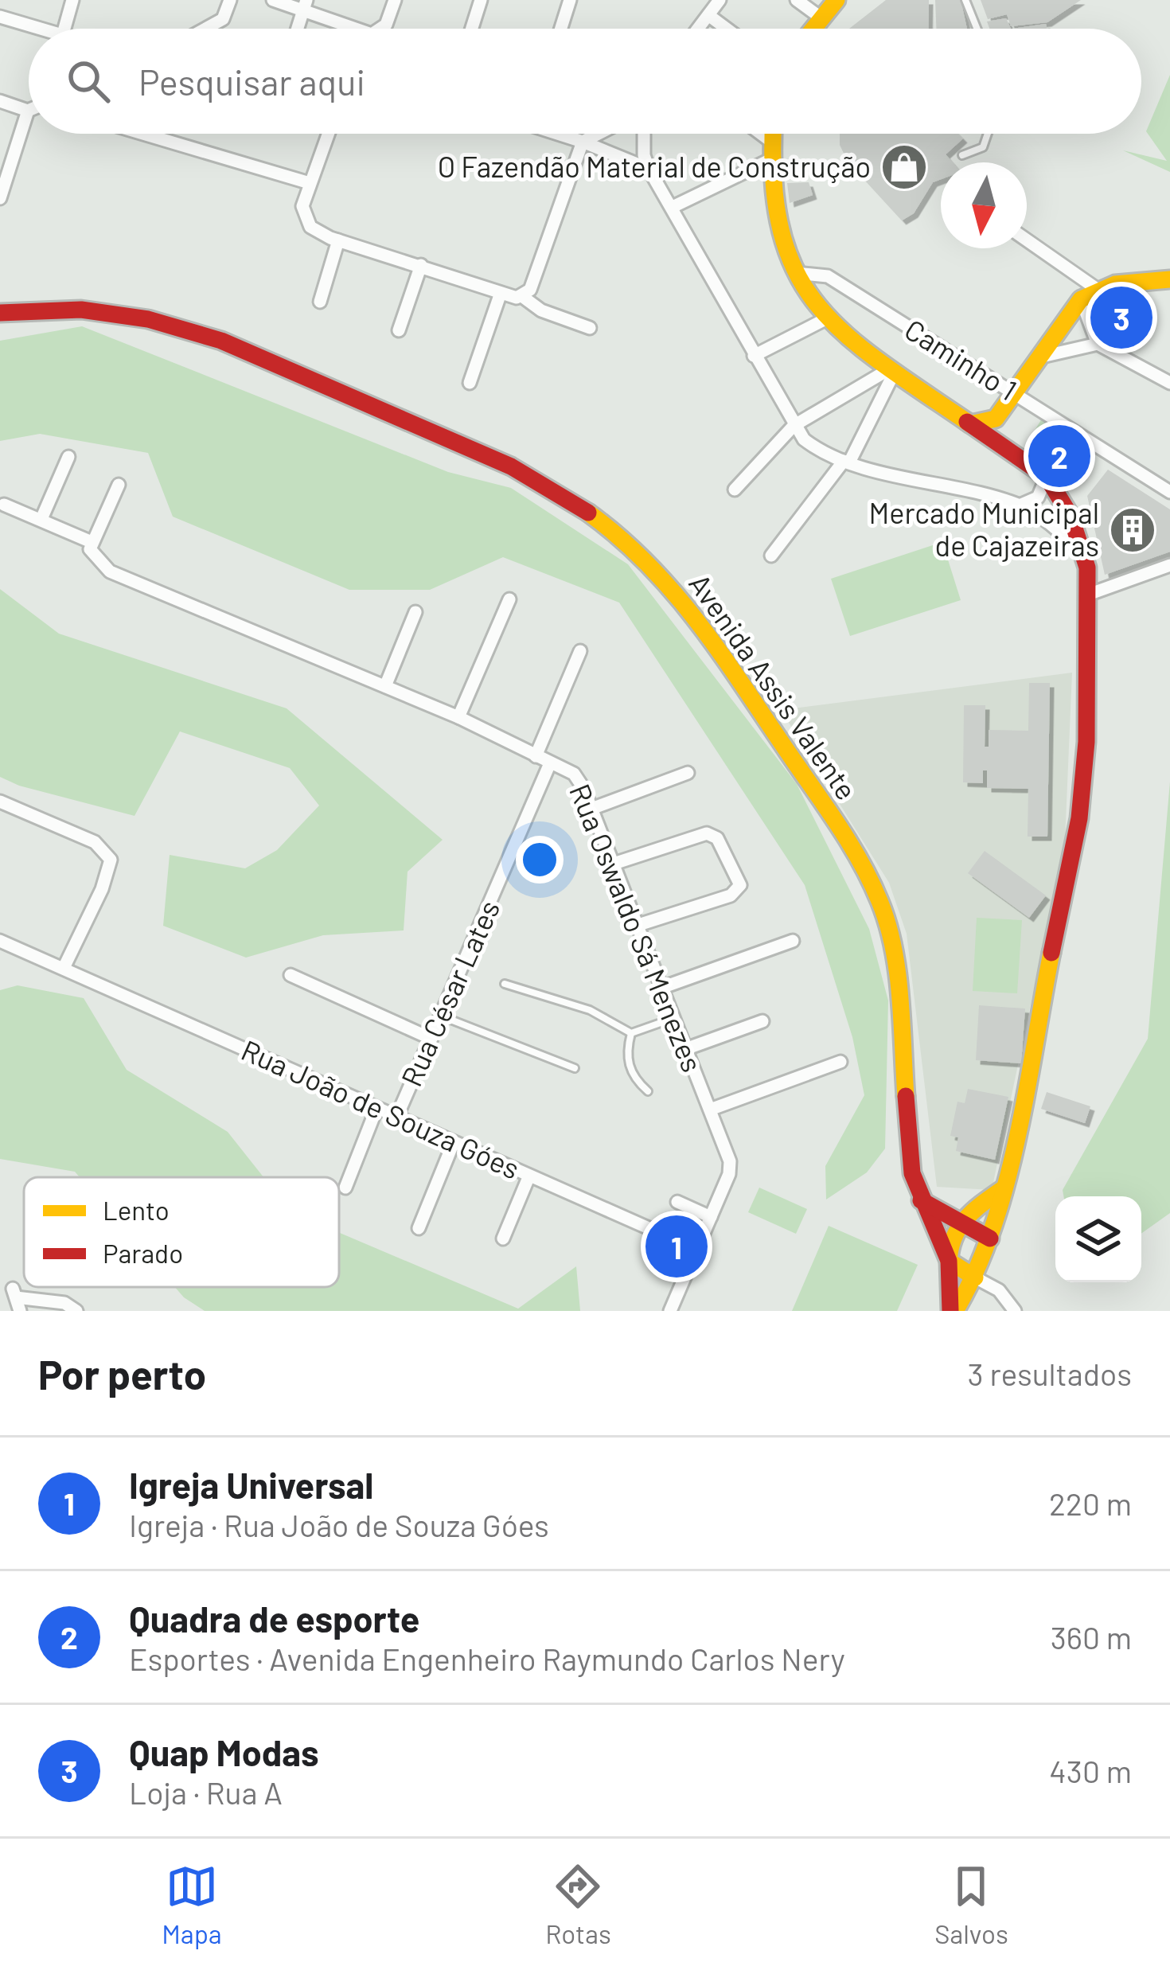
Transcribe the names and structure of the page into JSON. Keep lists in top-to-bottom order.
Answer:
{
  "streets": {
    "main road": ["Avenida Assis Valente"],
    "street": [
      "Caminho 1",
      "Rua Oswaldo Sá Menezes",
      "Rua César Lates",
      "Rua João de Souza Góes"
    ]
  },
  "crossings": [
    ["Rua Oswaldo Sá Menezes", "Rua César Lates"],
    ["Rua Oswaldo Sá Menezes", "Rua João de Souza Góes"],
    ["Rua César Lates", "Rua João de Souza Góes"]
  ],
  "places": {
    "shop": ["O Fazendão Material de Construção"],
    "building": ["Mercado Municipal de Cajazeiras"]
  },
  "legend": ["Lento", "Parado"],
  "north": "bottom",
  "page": {
    "search": "Pesquisar aqui",
    "pins": ["3", "2", "1"],
    "heading": ["Por perto", "3 resultados"],
    "list": [
      {
        "mark": "1",
        "name": "Igreja Universal",
        "note": "Igreja · Rua João de Souza Góes",
        "value": "220 m"
      },
      {
        "mark": "2",
        "name": "Quadra de esporte",
        "note": "Esportes · Avenida Engenheiro Raymundo Carlos Nery",
        "value": "360 m"
      },
      {
        "mark": "3",
        "name": "Quap Modas",
        "note": "Loja · Rua A",
        "value": "430 m"
      }
    ],
    "nav": ["Mapa", "Rotas", "Salvos"]
  }
}
